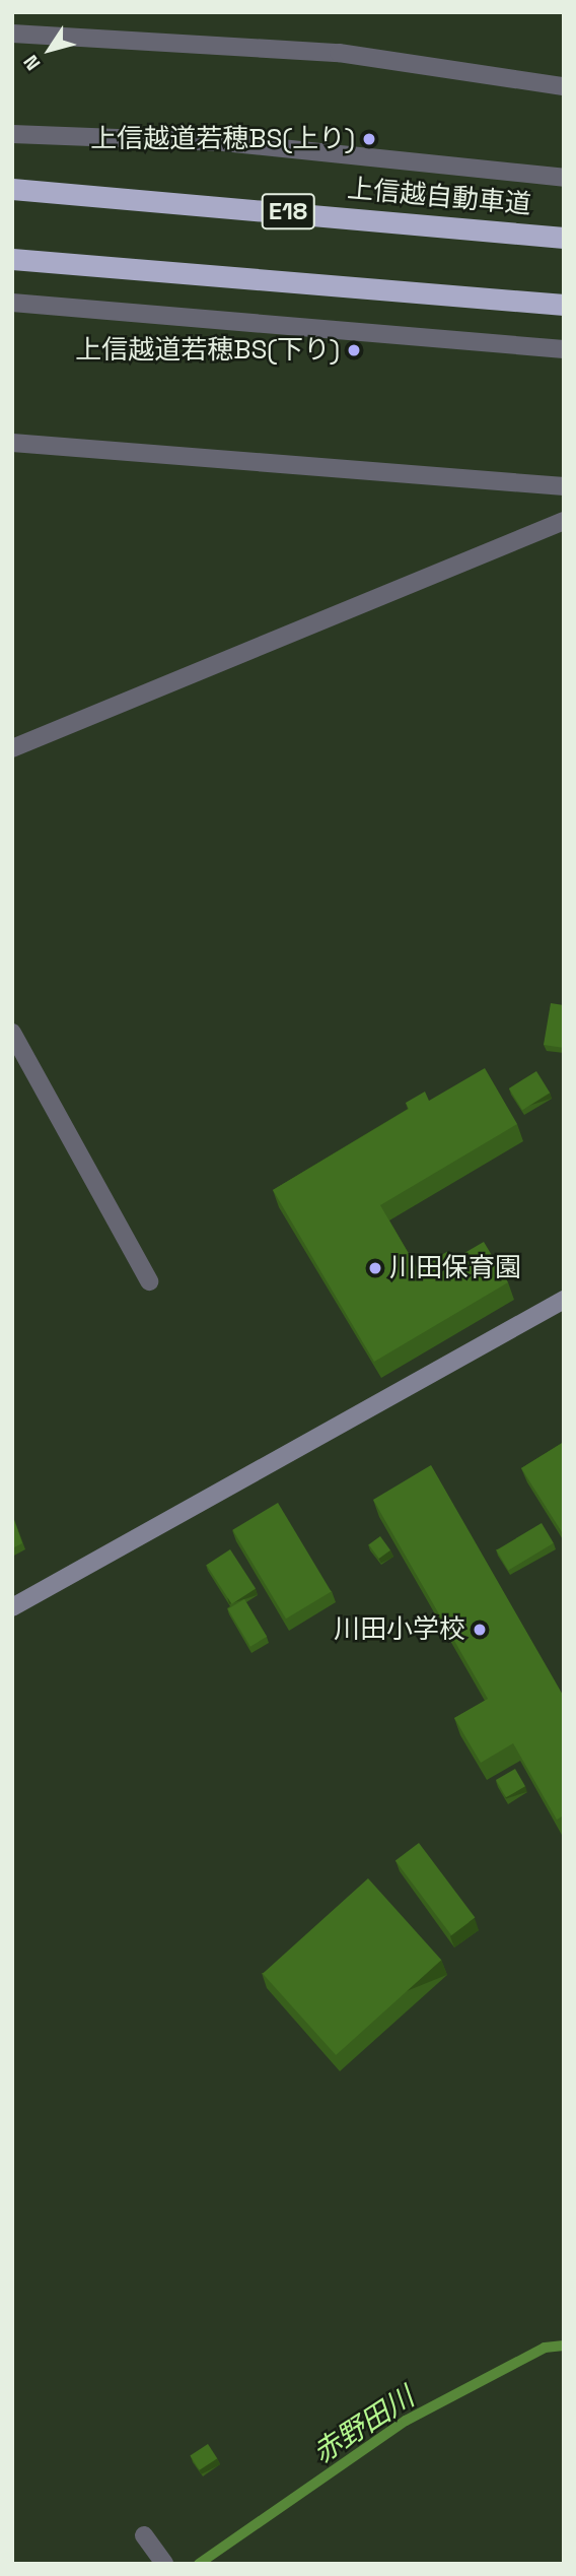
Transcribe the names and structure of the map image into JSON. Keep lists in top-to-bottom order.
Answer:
{
  "streets": {
    "highway": ["上信越自動車道", "E18"]
  },
  "water": ["赤野田川"],
  "places": [
    "上信越道若穂BS(上り)",
    "上信越道若穂BS(下り)",
    "川田保育園",
    "川田小学校"
  ],
  "north": "bottom left"
}
